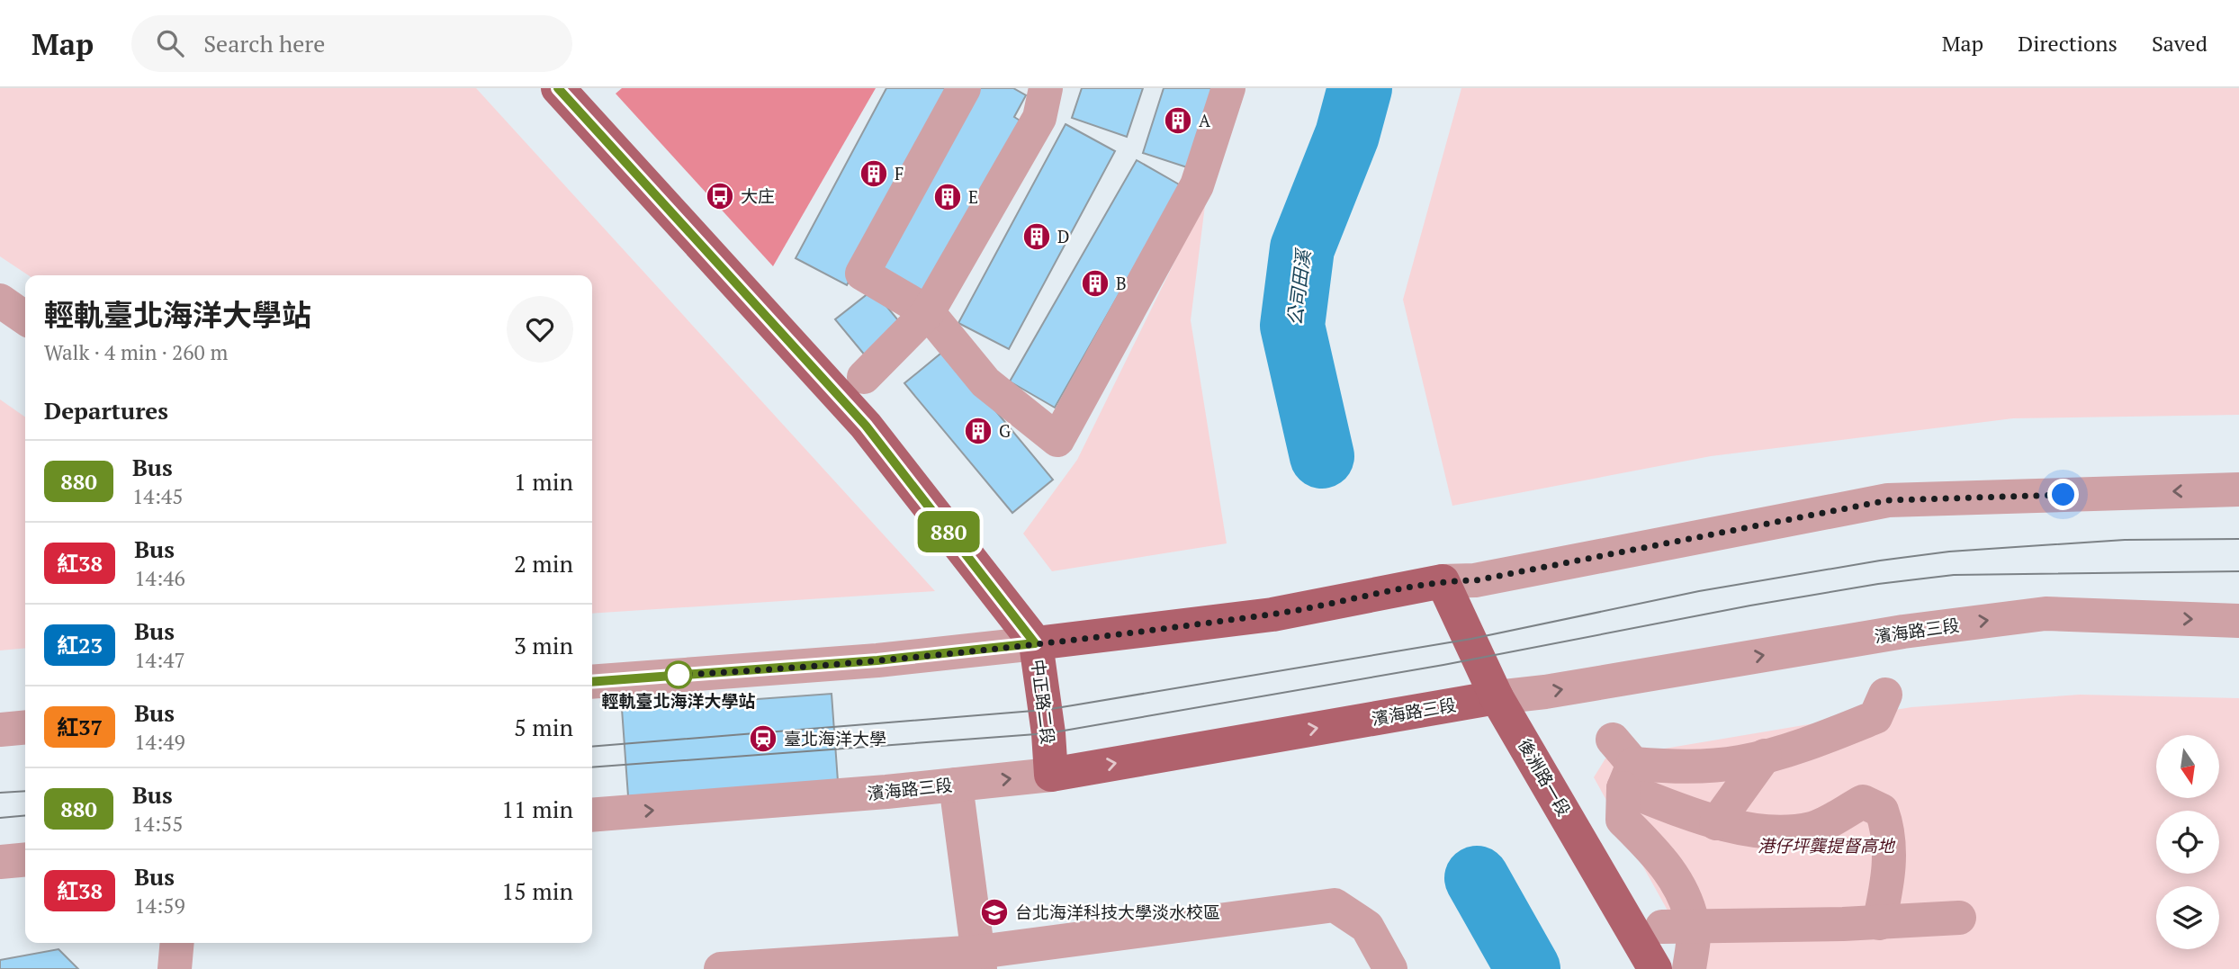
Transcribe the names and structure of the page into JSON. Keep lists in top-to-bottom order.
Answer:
{
  "streets": {
    "main road": ["濱海路三段", "中正路二段", "後洲路一段"]
  },
  "crossings": [
    ["濱海路三段", "中正路二段"],
    ["濱海路三段", "後洲路一段"]
  ],
  "water": ["公司田溪"],
  "parks": ["港仔坪龔提督高地"],
  "places": {
    "building": [
      "A",
      "F",
      "E",
      "D",
      "B",
      "G"
    ],
    "bus stop": ["大庄"],
    "other": ["輕軌臺北海洋大學站"],
    "station": ["臺北海洋大學"],
    "school or university": ["台北海洋科技大學淡水校區"]
  },
  "lines": ["bus line 880"],
  "north": "bottom",
  "page": {
    "header": "Map",
    "search": "Search here",
    "nav": ["Map", "Directions", "Saved"],
    "on_map": "880",
    "heading": [
      ["輕軌臺北海洋大學站", "Walk · 4 min · 260 m"],
      "Departures"
    ],
    "list": [
      {
        "mark": "880",
        "name": "Bus",
        "note": "14:45",
        "value": "1 min"
      },
      {
        "mark": "紅38",
        "name": "Bus",
        "note": "14:46",
        "value": "2 min"
      },
      {
        "mark": "紅23",
        "name": "Bus",
        "note": "14:47",
        "value": "3 min"
      },
      {
        "mark": "紅37",
        "name": "Bus",
        "note": "14:49",
        "value": "5 min"
      },
      {
        "mark": "880",
        "name": "Bus",
        "note": "14:55",
        "value": "11 min"
      },
      {
        "mark": "紅38",
        "name": "Bus",
        "note": "14:59",
        "value": "15 min"
      }
    ]
  }
}
